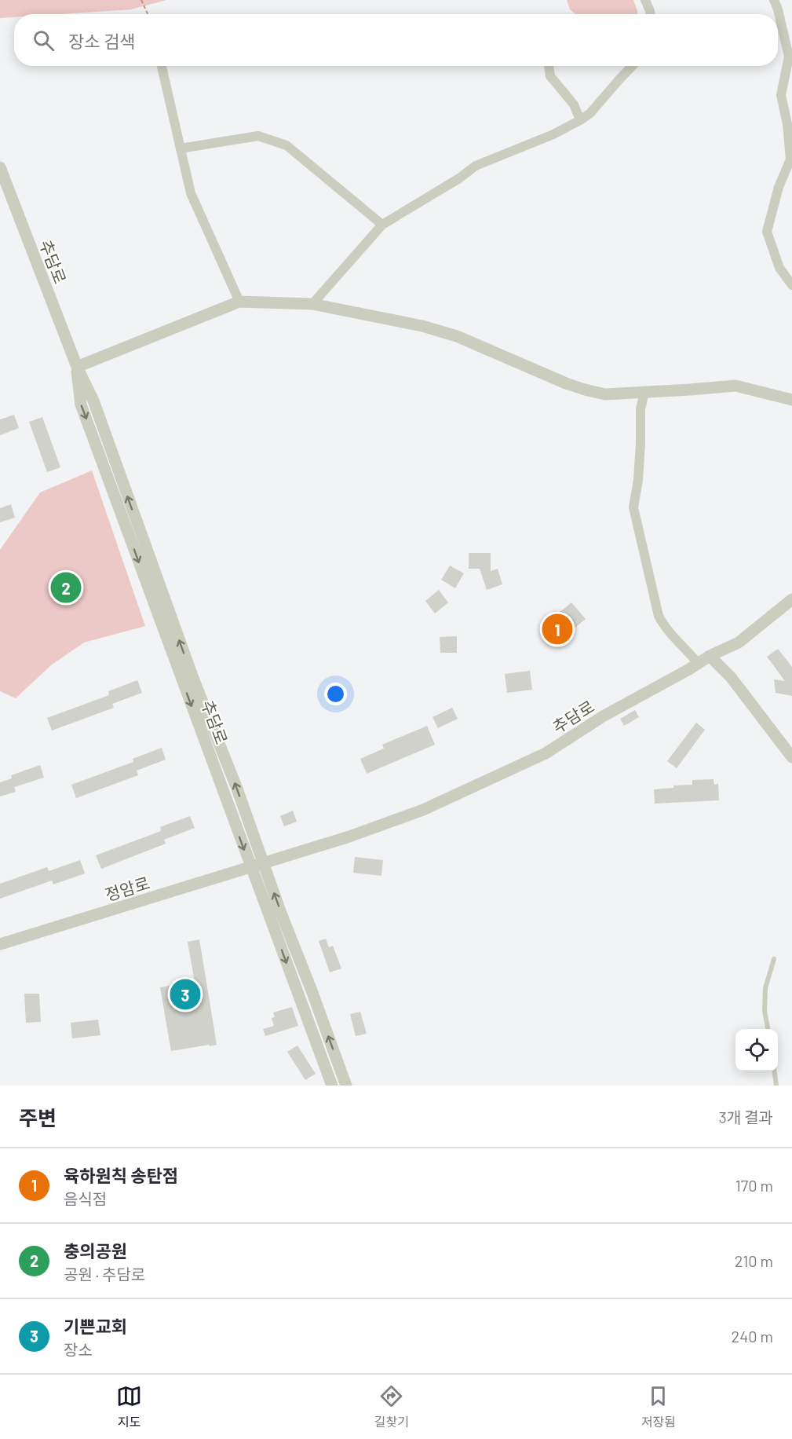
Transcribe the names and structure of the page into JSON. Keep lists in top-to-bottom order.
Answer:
{
  "streets": {
    "street": ["추담로", "정암로"]
  },
  "crossings": [
    ["추담로", "정암로"]
  ],
  "page": {
    "search": "장소 검색",
    "pins": ["2", "1", "3"],
    "heading": ["주변", "3개 결과"],
    "list": [
      {
        "mark": "1",
        "name": "육하원칙 송탄점",
        "note": "음식점",
        "value": "170 m"
      },
      {
        "mark": "2",
        "name": "충의공원",
        "note": "공원 · 추담로",
        "value": "210 m"
      },
      {
        "mark": "3",
        "name": "기쁜교회",
        "note": "장소",
        "value": "240 m"
      }
    ],
    "nav": ["지도", "길찾기", "저장됨"]
  }
}
